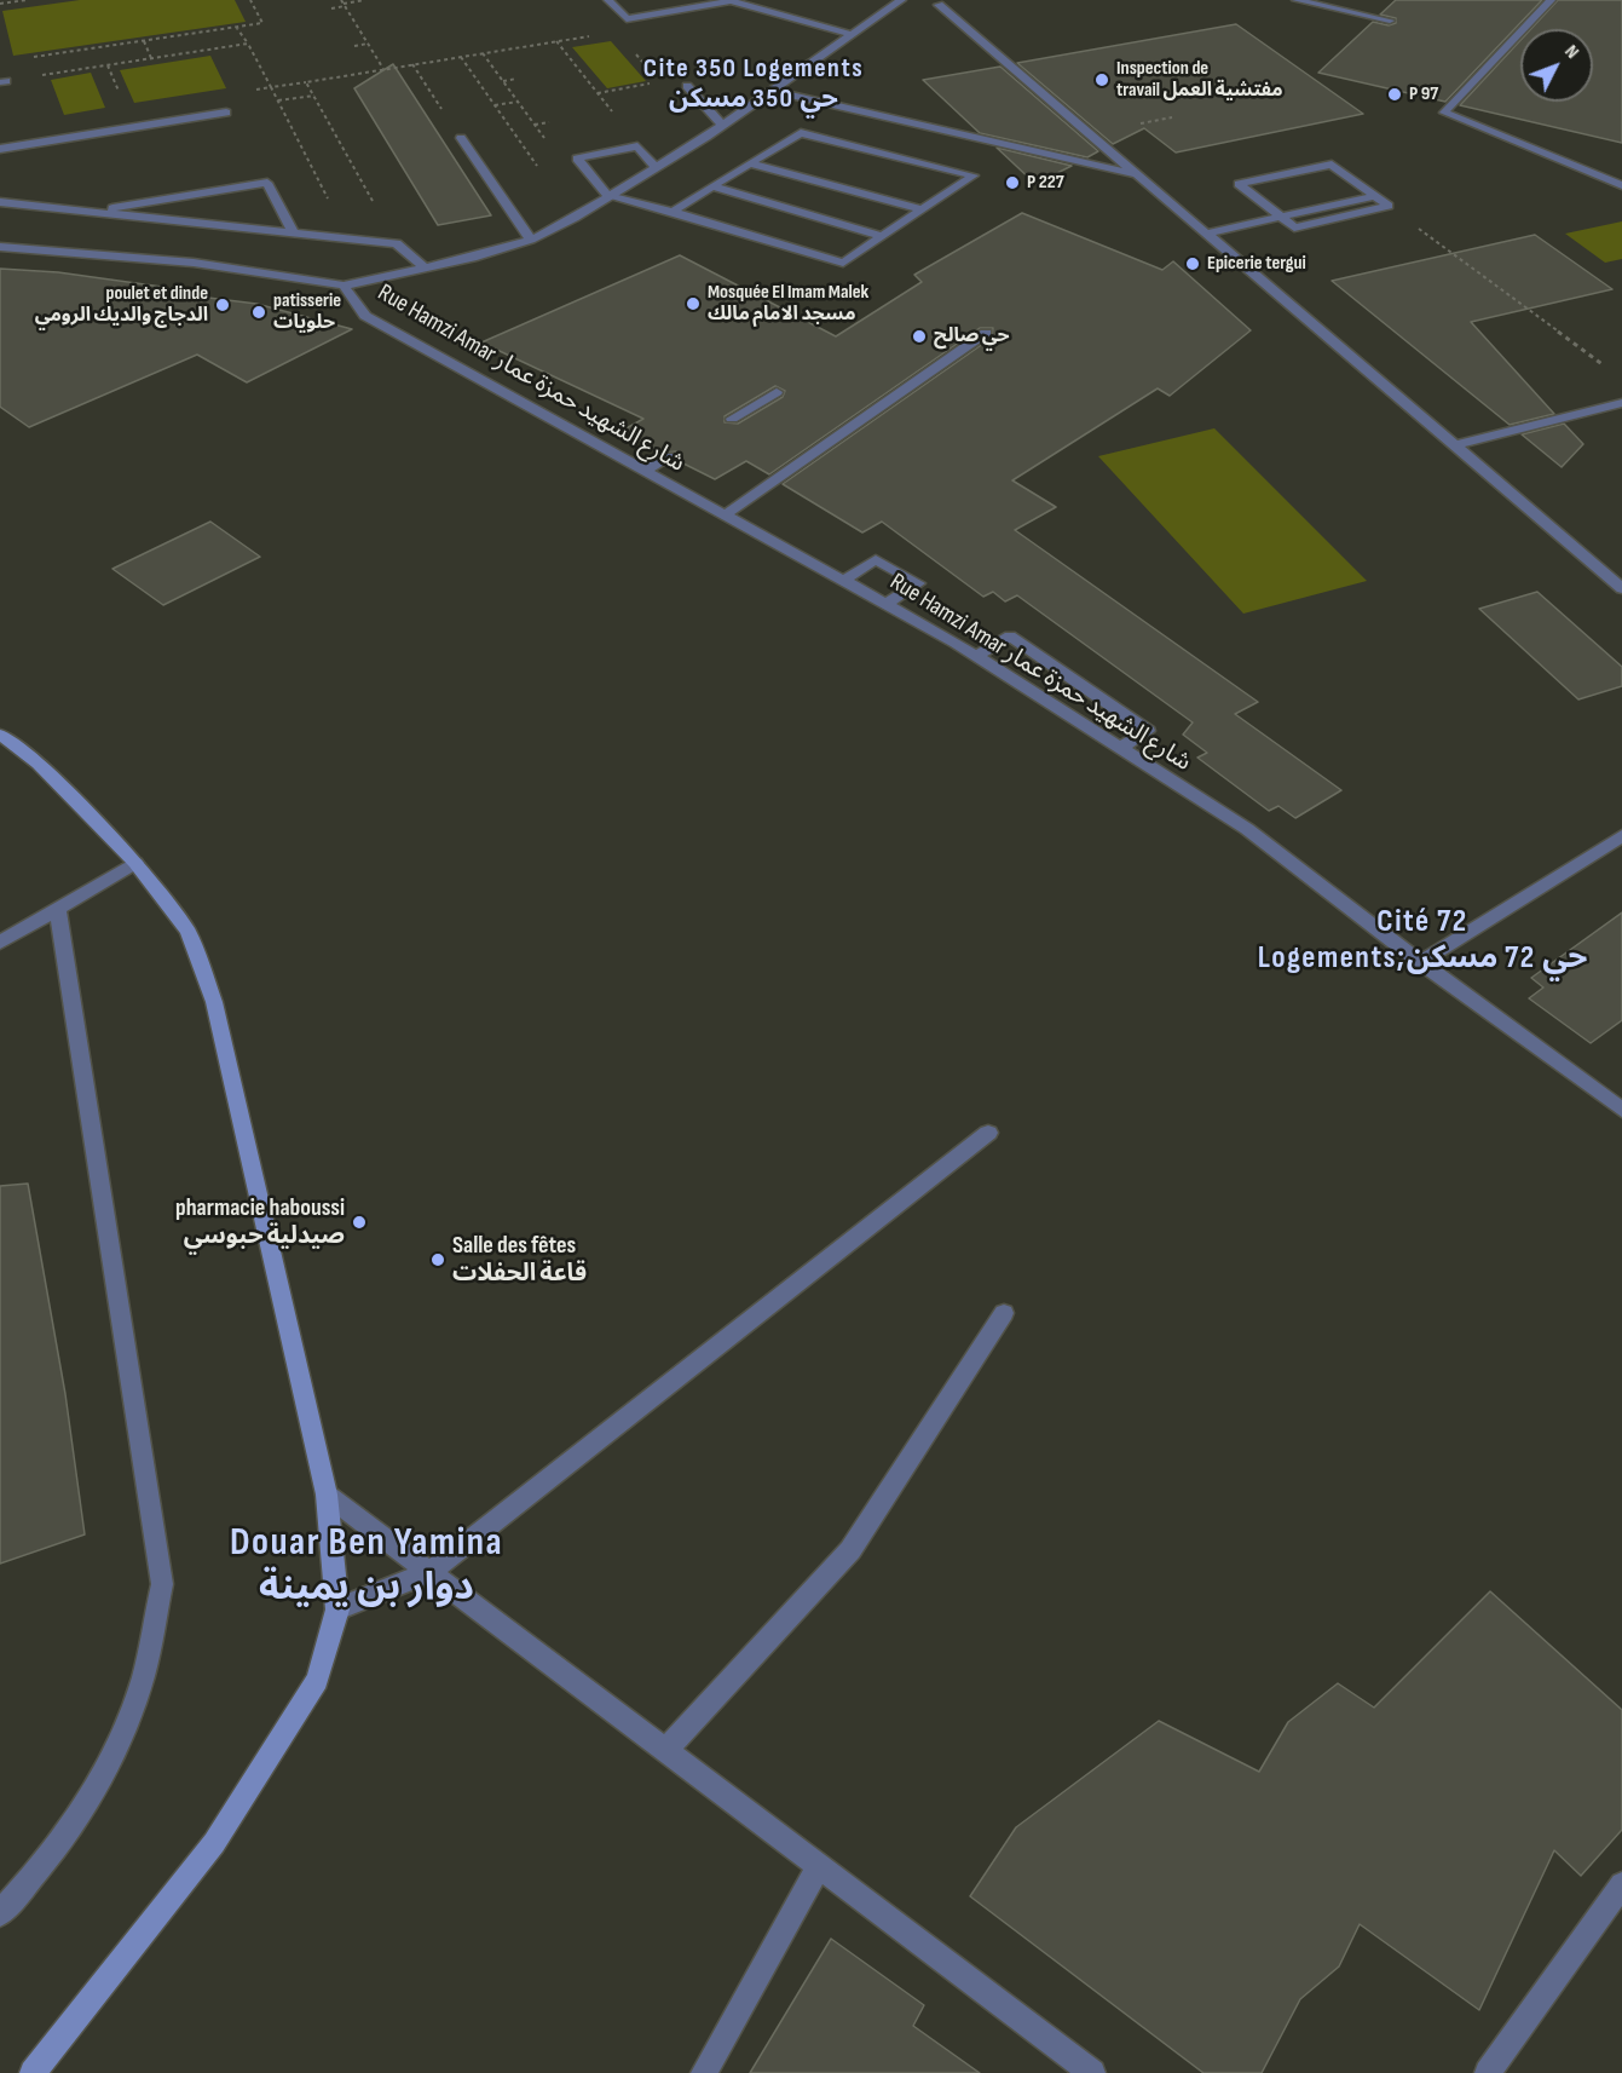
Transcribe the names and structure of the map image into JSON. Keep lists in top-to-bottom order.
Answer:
{
  "streets": {
    "street": ["Rue Hamzi Amar شارع الشهيد حمزة عمار"]
  },
  "districts": ["Cite 350 Logements حي 350 مسكن", "Cité 72 Logements;حي 72 مسكن", "Douar Ben Yamina دوار بن يمينة"],
  "places": [
    "Inspection de travail مفتشية العمل",
    "P 97",
    "P 227",
    "Epicerie tergui",
    "Mosquée El Imam Malek مسجد الامام مالك",
    "poulet et dinde الدجاج والديك الرومي",
    "patisserie حلويات",
    "حي صالح",
    "pharmacie haboussi صيدلية حبوسي",
    "Salle des fêtes قاعة الحفلات"
  ],
  "north": "top right"
}
